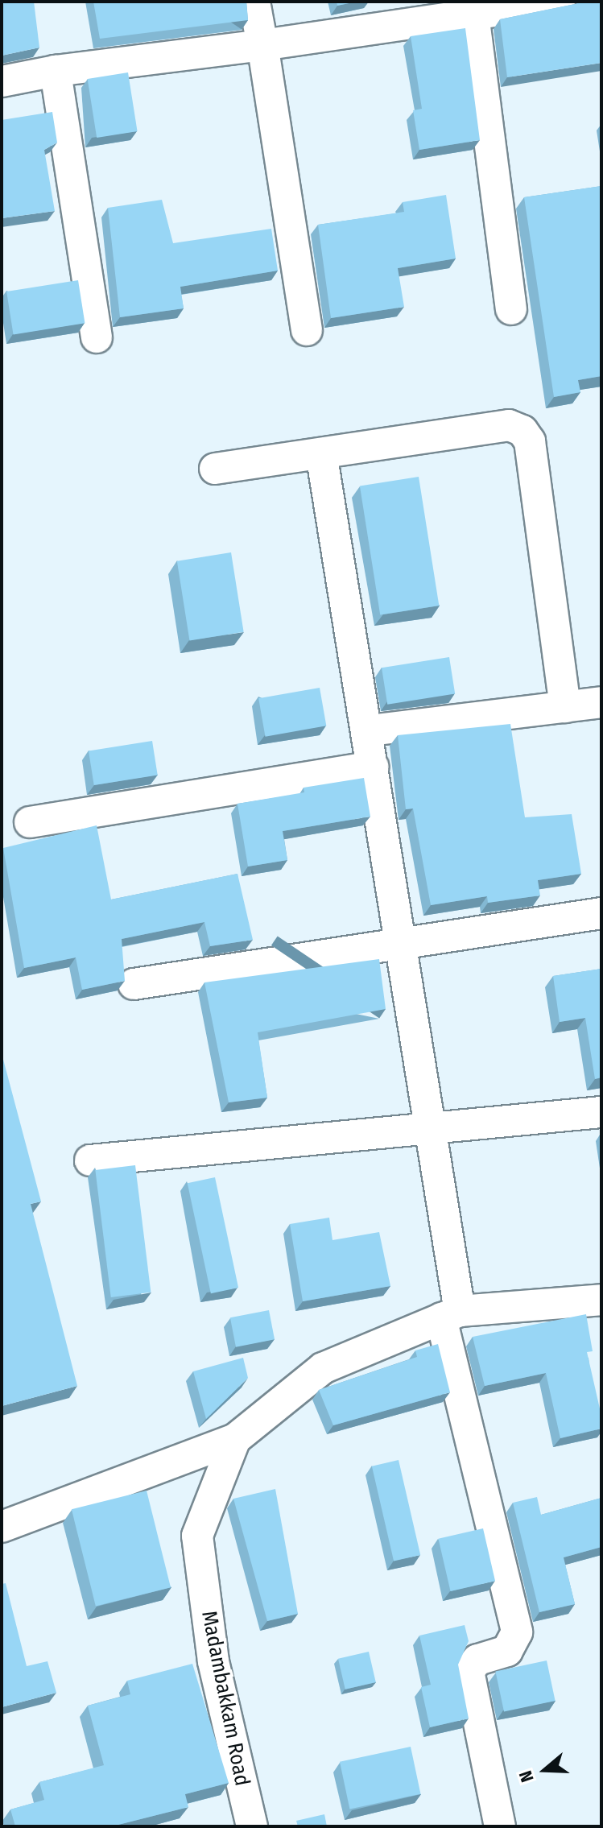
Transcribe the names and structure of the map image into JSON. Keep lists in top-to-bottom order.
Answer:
{
  "streets": {
    "street": ["Madambakkam Road"]
  },
  "north": "left"
}
